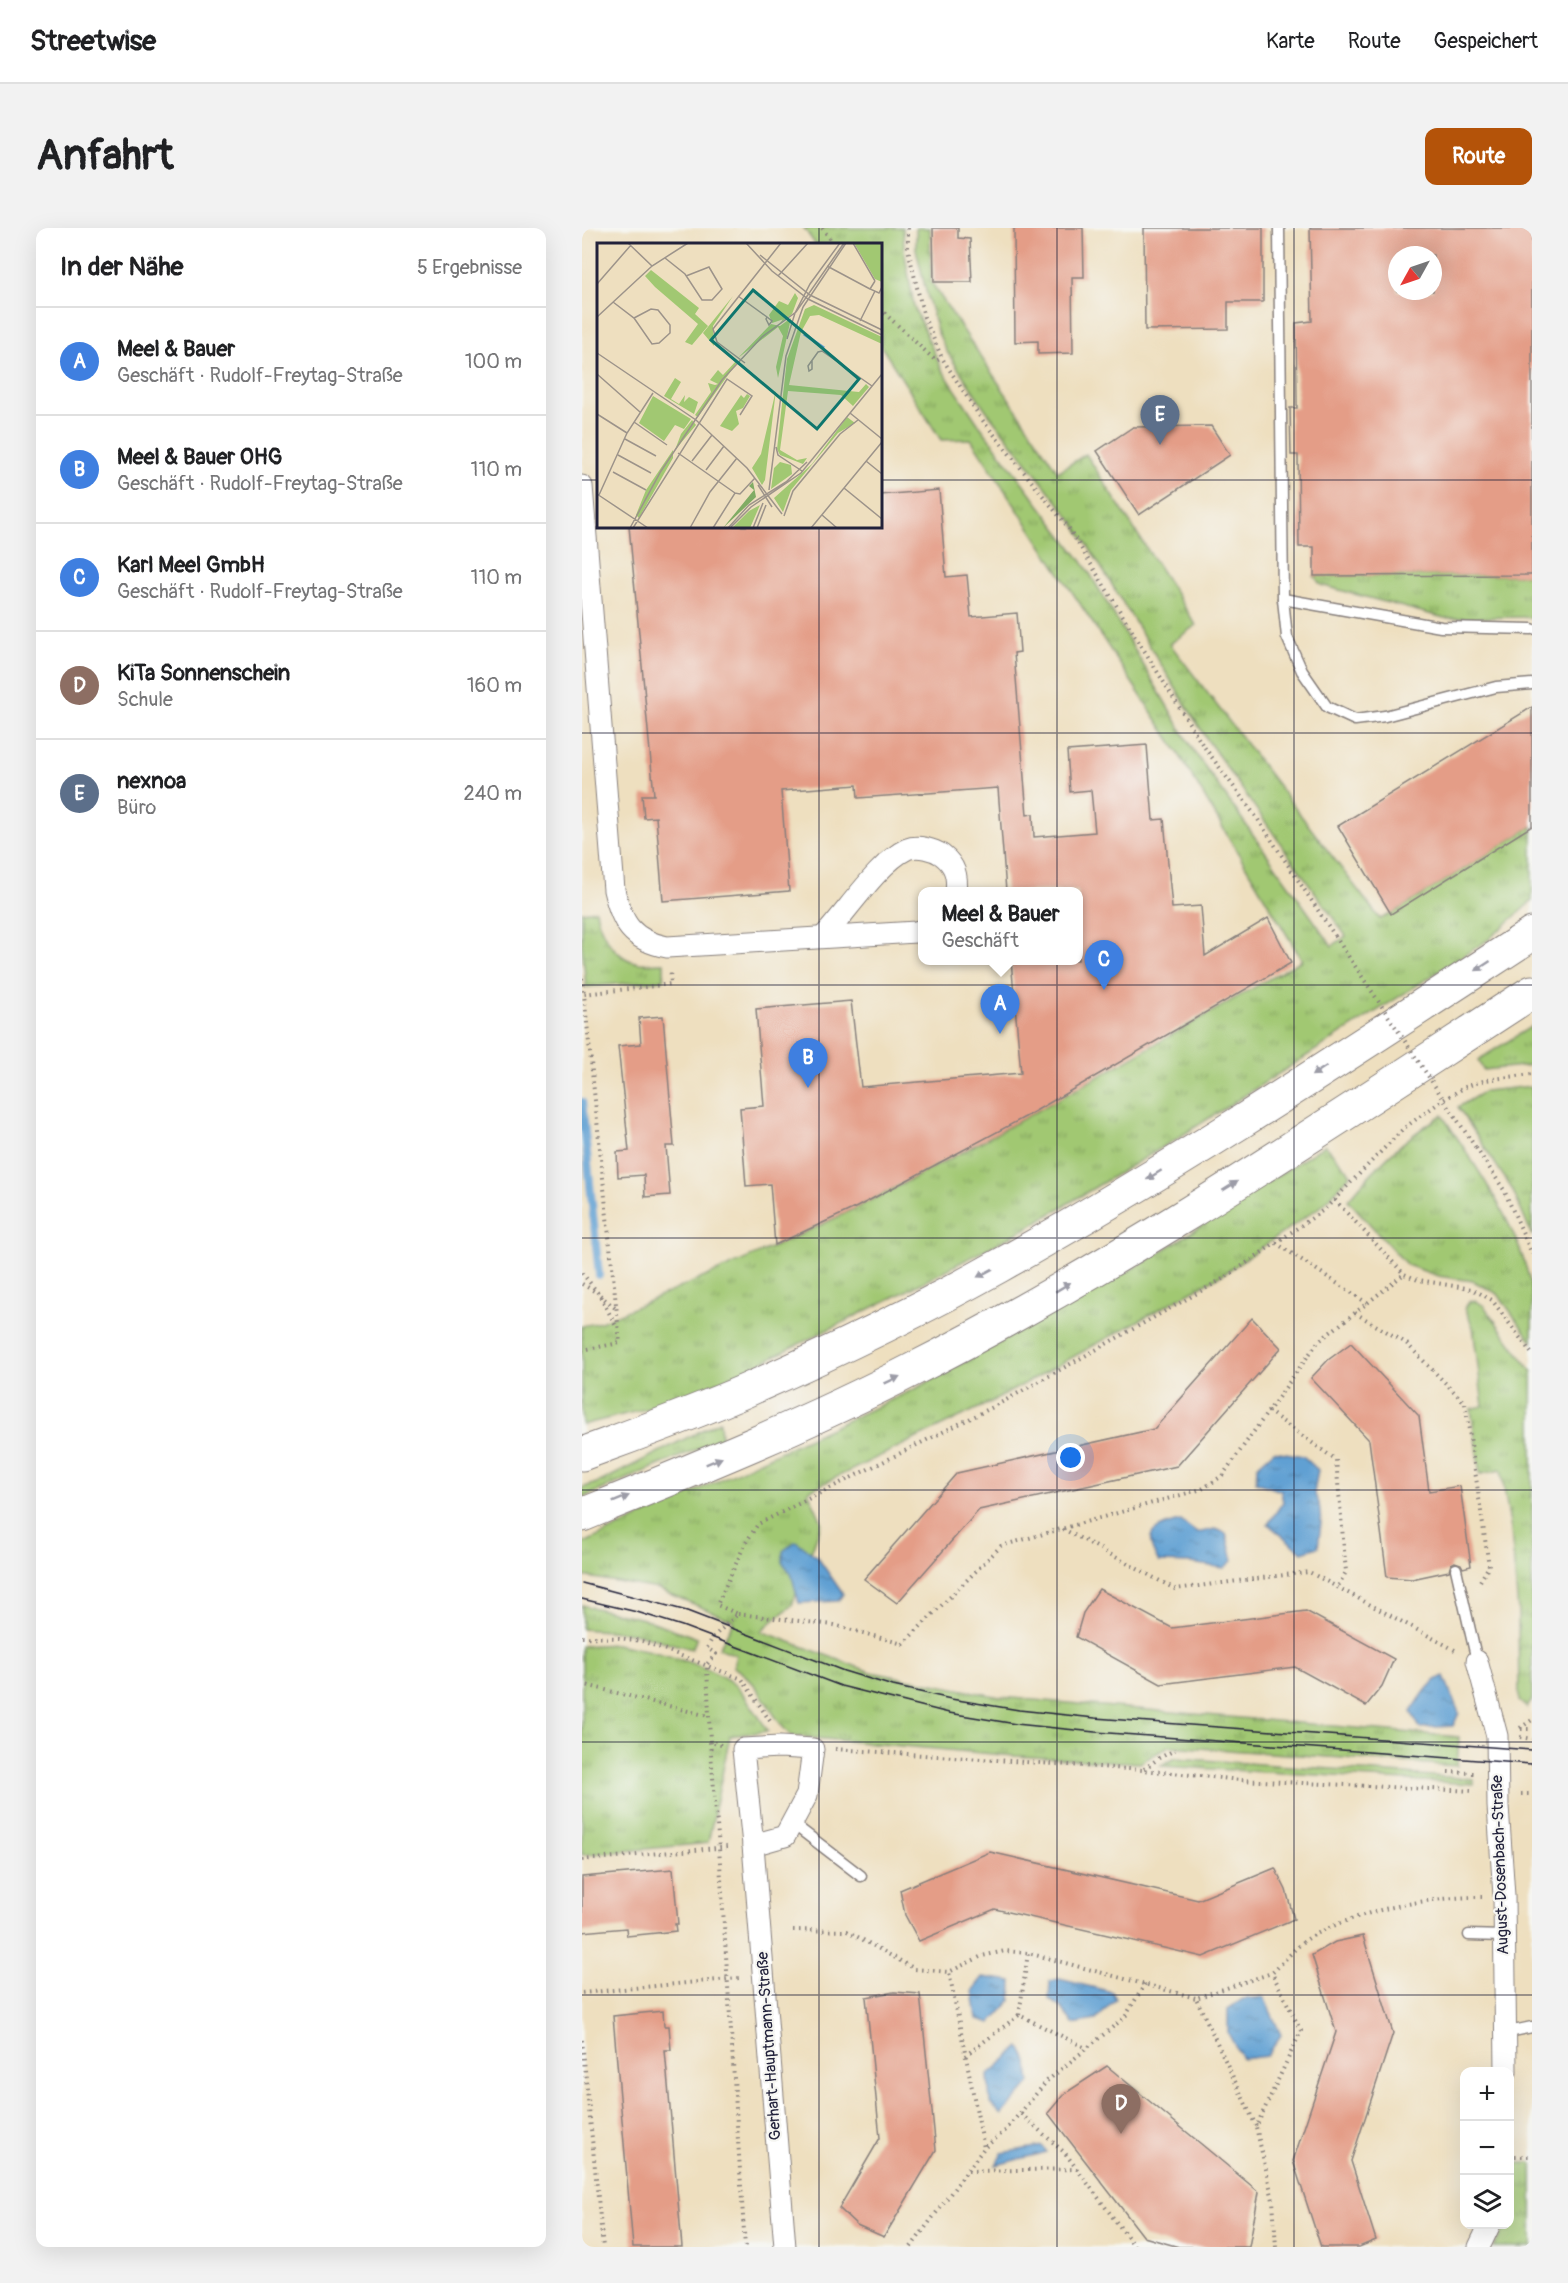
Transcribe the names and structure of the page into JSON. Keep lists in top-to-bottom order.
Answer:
{
  "streets": {
    "street": ["August-Dosenbach-Straße", "Gerhart-Hauptmann-Straße"]
  },
  "north": "bottom left",
  "page": {
    "header": "Streetwise",
    "nav": ["Karte", "Route", "Gespeichert"],
    "buttons": "Route",
    "title": "Anfahrt",
    "heading": ["In der Nähe", "5 Ergebnisse"],
    "list": [
      {
        "mark": "A",
        "name": "Meel & Bauer",
        "note": "Geschäft · Rudolf-Freytag-Straße",
        "value": "100 m"
      },
      {
        "mark": "B",
        "name": "Meel & Bauer OHG",
        "note": "Geschäft · Rudolf-Freytag-Straße",
        "value": "110 m"
      },
      {
        "mark": "C",
        "name": "Karl Meel GmbH",
        "note": "Geschäft · Rudolf-Freytag-Straße",
        "value": "110 m"
      },
      {
        "mark": "D",
        "name": "KiTa Sonnenschein",
        "note": "Schule",
        "value": "160 m"
      },
      {
        "mark": "E",
        "name": "nexnoa",
        "note": "Büro",
        "value": "240 m"
      }
    ],
    "pins": [
      "E",
      "C",
      "A",
      "B",
      "D"
    ],
    "popup": ["Meel & Bauer", "Geschäft"],
    "map_buttons": ["+", "−"]
  }
}
